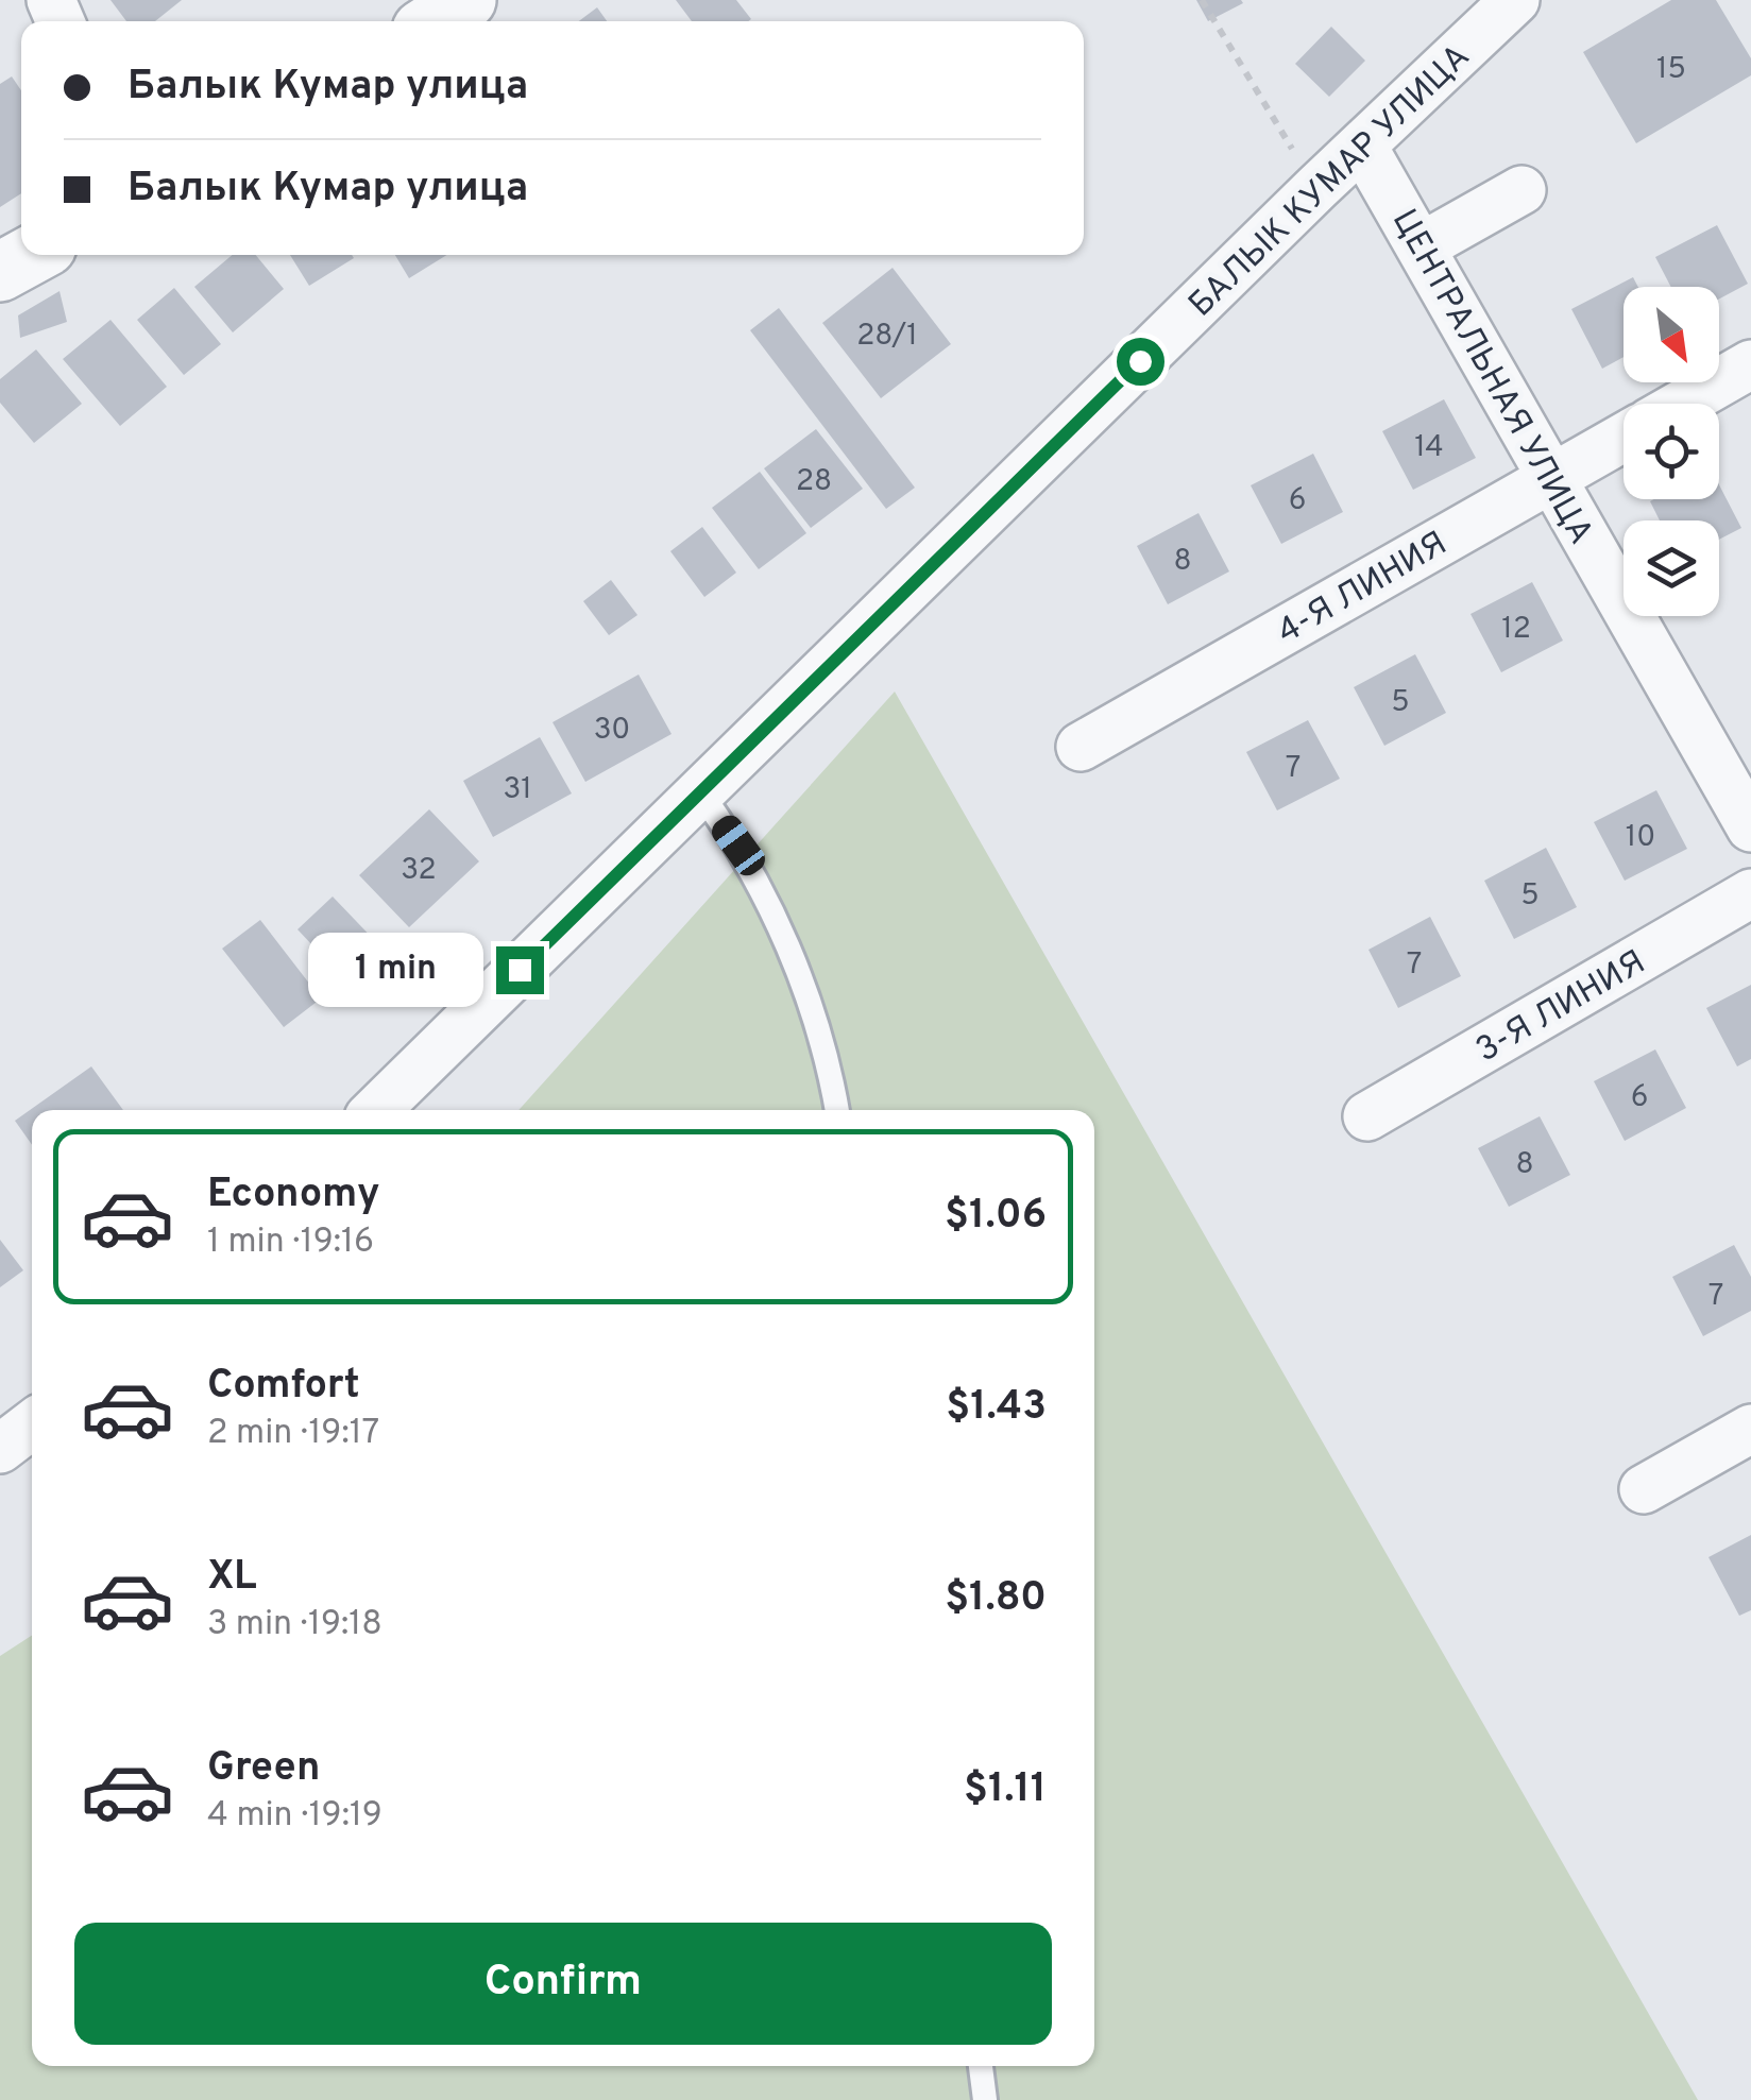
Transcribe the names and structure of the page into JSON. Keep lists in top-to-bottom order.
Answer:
{
  "streets": {
    "street": [
      "БАЛЫК КУМАР УЛИЦА",
      "ЦЕНТРАЛЬНАЯ УЛИЦА",
      "4-Я ЛИНИЯ",
      "3-Я ЛИНИЯ"
    ]
  },
  "crossings": [
    ["БАЛЫК КУМАР УЛИЦА", "ЦЕНТРАЛЬНАЯ УЛИЦА"],
    ["ЦЕНТРАЛЬНАЯ УЛИЦА", "4-Я ЛИНИЯ"]
  ],
  "house_numbers": [
    "15",
    "28/1",
    "14",
    "28",
    "6",
    "8",
    "12",
    "5",
    "30",
    "7",
    "31",
    "10",
    "32",
    "5",
    "7",
    "6",
    "8",
    "7"
  ],
  "north": "bottom right",
  "page": {
    "banner": ["Балык Кумар улица", "Балык Кумар улица"],
    "bubble": "1 min",
    "list": [
      {
        "name": "Economy",
        "note": "1 min · 19:16",
        "value": "$1.06"
      },
      {
        "name": "Comfort",
        "note": "2 min · 19:17",
        "value": "$1.43"
      },
      {
        "name": "XL",
        "note": "3 min · 19:18",
        "value": "$1.80"
      },
      {
        "name": "Green",
        "note": "4 min · 19:19",
        "value": "$1.11"
      }
    ],
    "buttons": "Confirm"
  }
}
